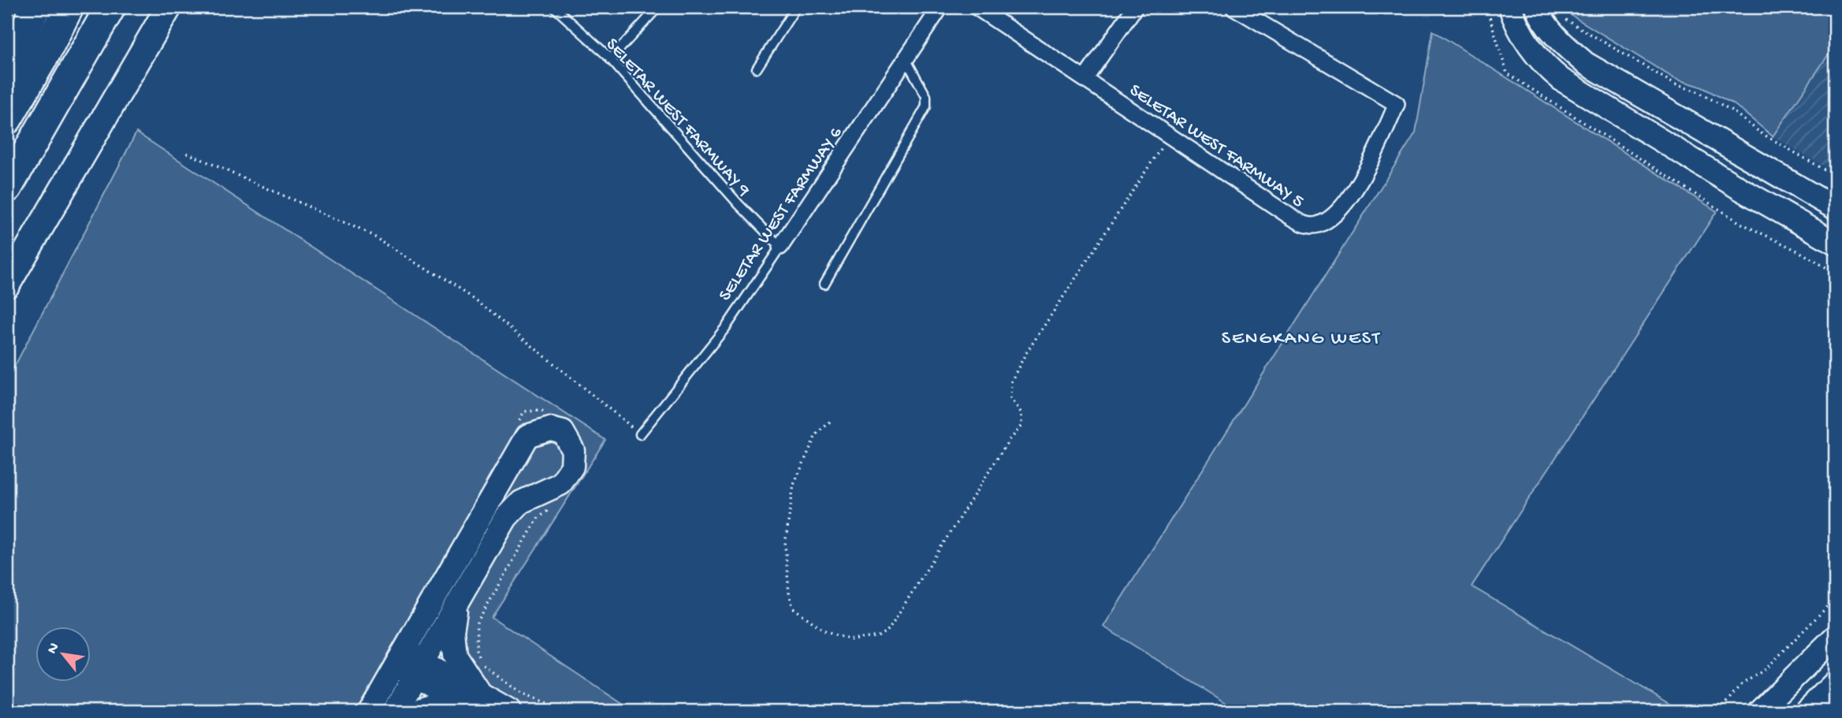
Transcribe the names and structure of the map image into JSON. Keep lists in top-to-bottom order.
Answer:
{
  "streets": {
    "street": ["SELETAR WEST FARMWAY 5", "SELETAR WEST FARMWAY 6"],
    "lane": ["SELETAR WEST FARMWAY 9"]
  },
  "crossings": [
    ["SELETAR WEST FARMWAY 9", "SELETAR WEST FARMWAY 6"]
  ],
  "districts": ["SENGKANG WEST"],
  "north": "top left"
}
